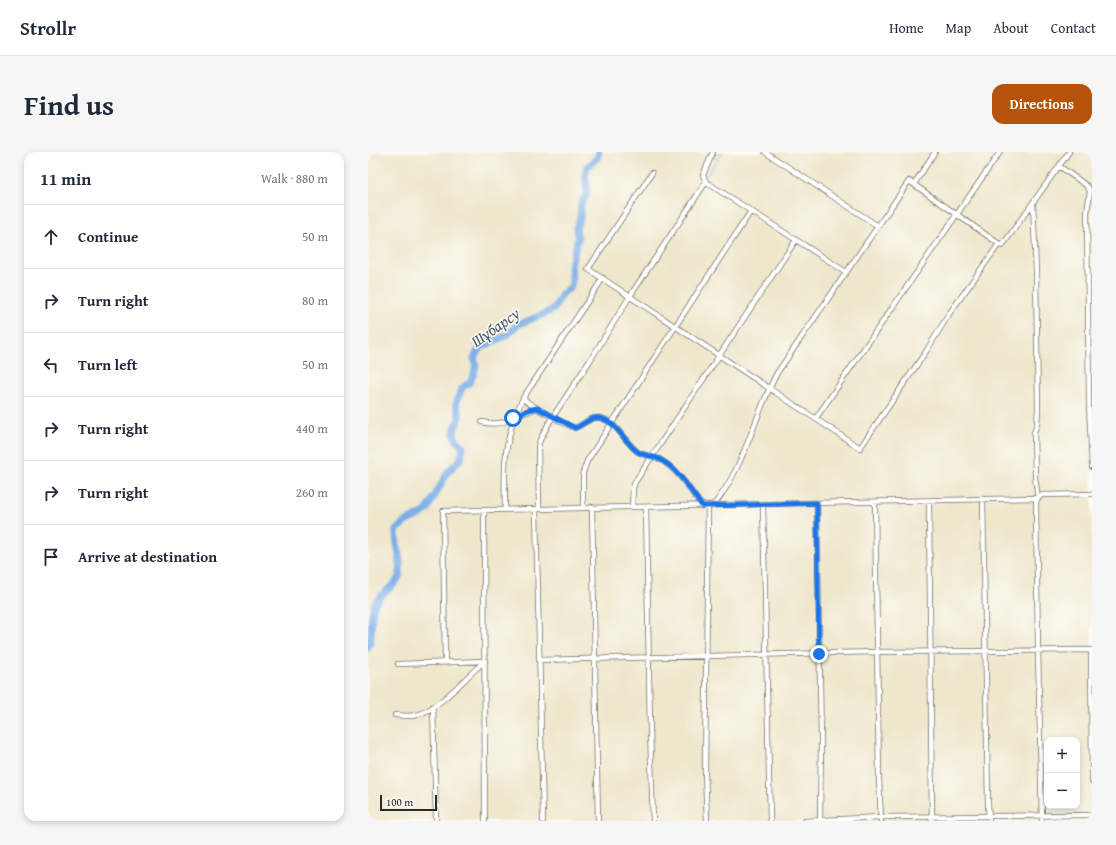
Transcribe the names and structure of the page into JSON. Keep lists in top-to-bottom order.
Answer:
{
  "water": ["Шұбарсу"],
  "scale_bar": "100 m",
  "page": {
    "header": "Strollr",
    "nav": [
      "Home",
      "Map",
      "About",
      "Contact"
    ],
    "title": "Find us",
    "buttons": "Directions",
    "heading": ["11 min", "Walk · 880 m"],
    "list": [
      ["Continue", "50 m"],
      ["Turn right", "80 m"],
      ["Turn left", "50 m"],
      ["Turn right", "440 m"],
      ["Turn right", "260 m"],
      "Arrive at destination"
    ],
    "map_buttons": ["+", "−"],
    "scale": "100 m"
  }
}
